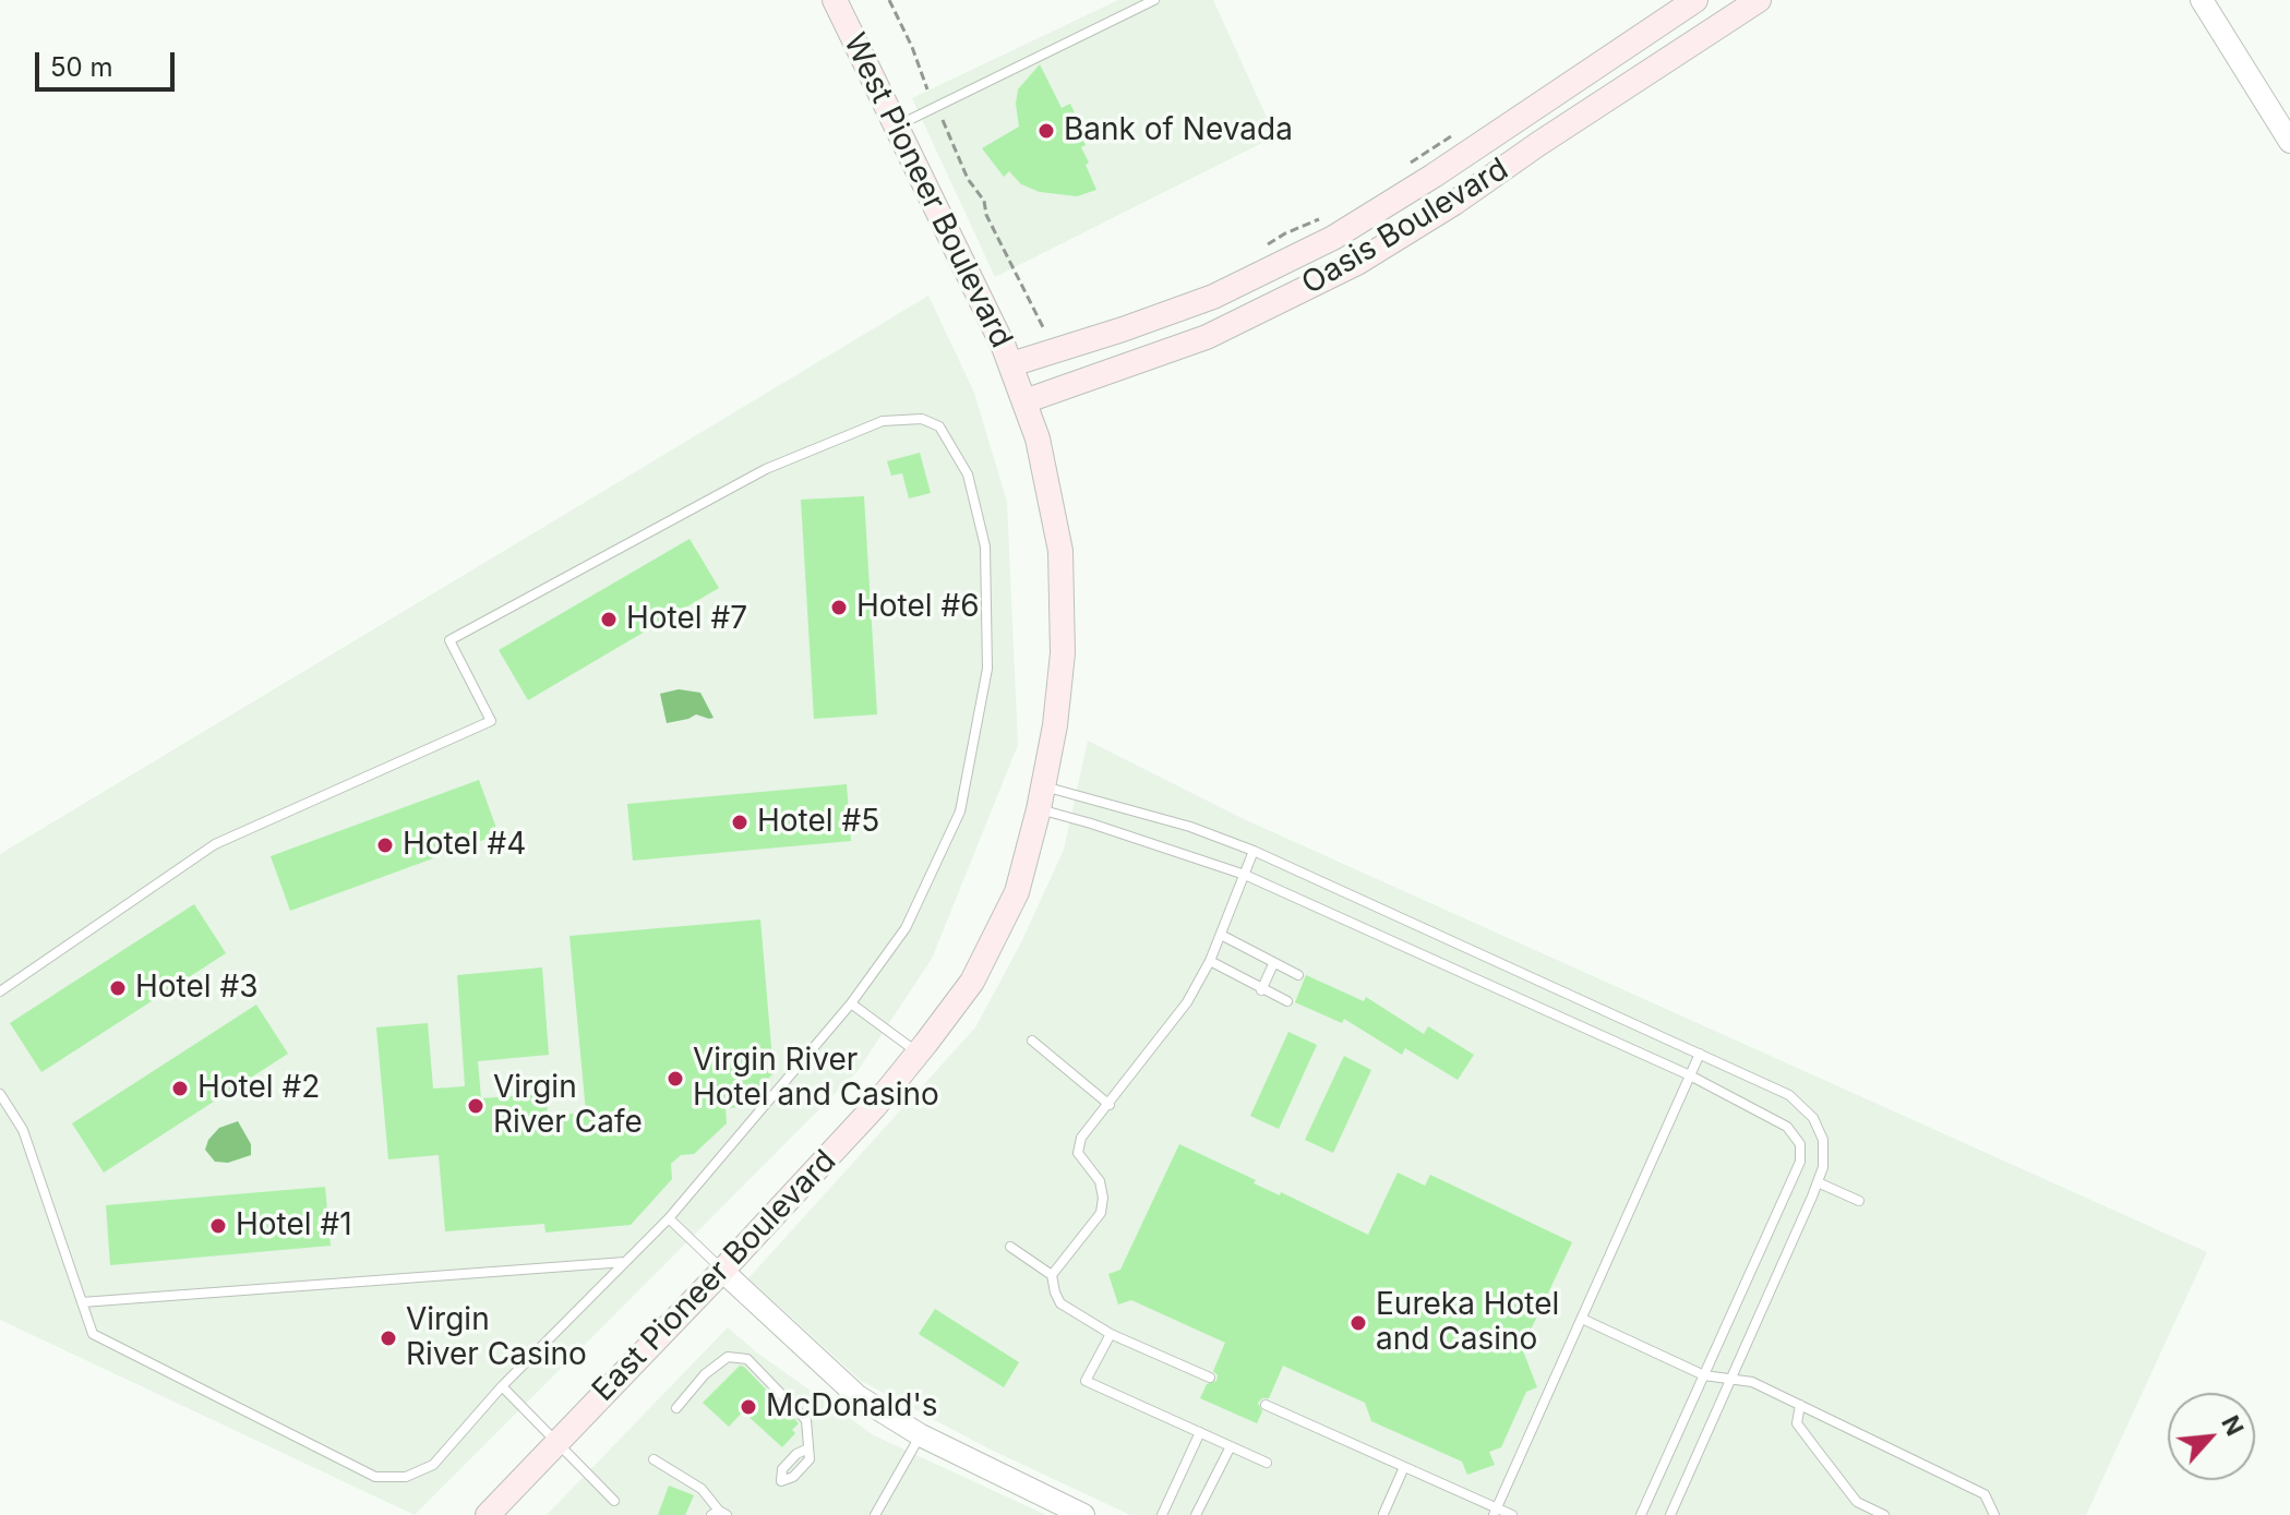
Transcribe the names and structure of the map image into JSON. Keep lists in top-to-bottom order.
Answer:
{
  "streets": {
    "main road": ["West Pioneer Boulevard", "Oasis Boulevard", "East Pioneer Boulevard"]
  },
  "crossings": [
    ["West Pioneer Boulevard", "Oasis Boulevard"],
    ["West Pioneer Boulevard", "East Pioneer Boulevard"],
    ["Oasis Boulevard", "East Pioneer Boulevard"]
  ],
  "places": [
    "Bank of Nevada",
    "Hotel #6",
    "Hotel #7",
    "Hotel #5",
    "Hotel #4",
    "Hotel #3",
    "Virgin River Hotel and Casino",
    "Hotel #2",
    "Virgin River Cafe",
    "Hotel #1",
    "Eureka Hotel and Casino",
    "Virgin River Casino",
    "McDonald's"
  ],
  "scale_bar": "50 m",
  "north": "top right"
}
